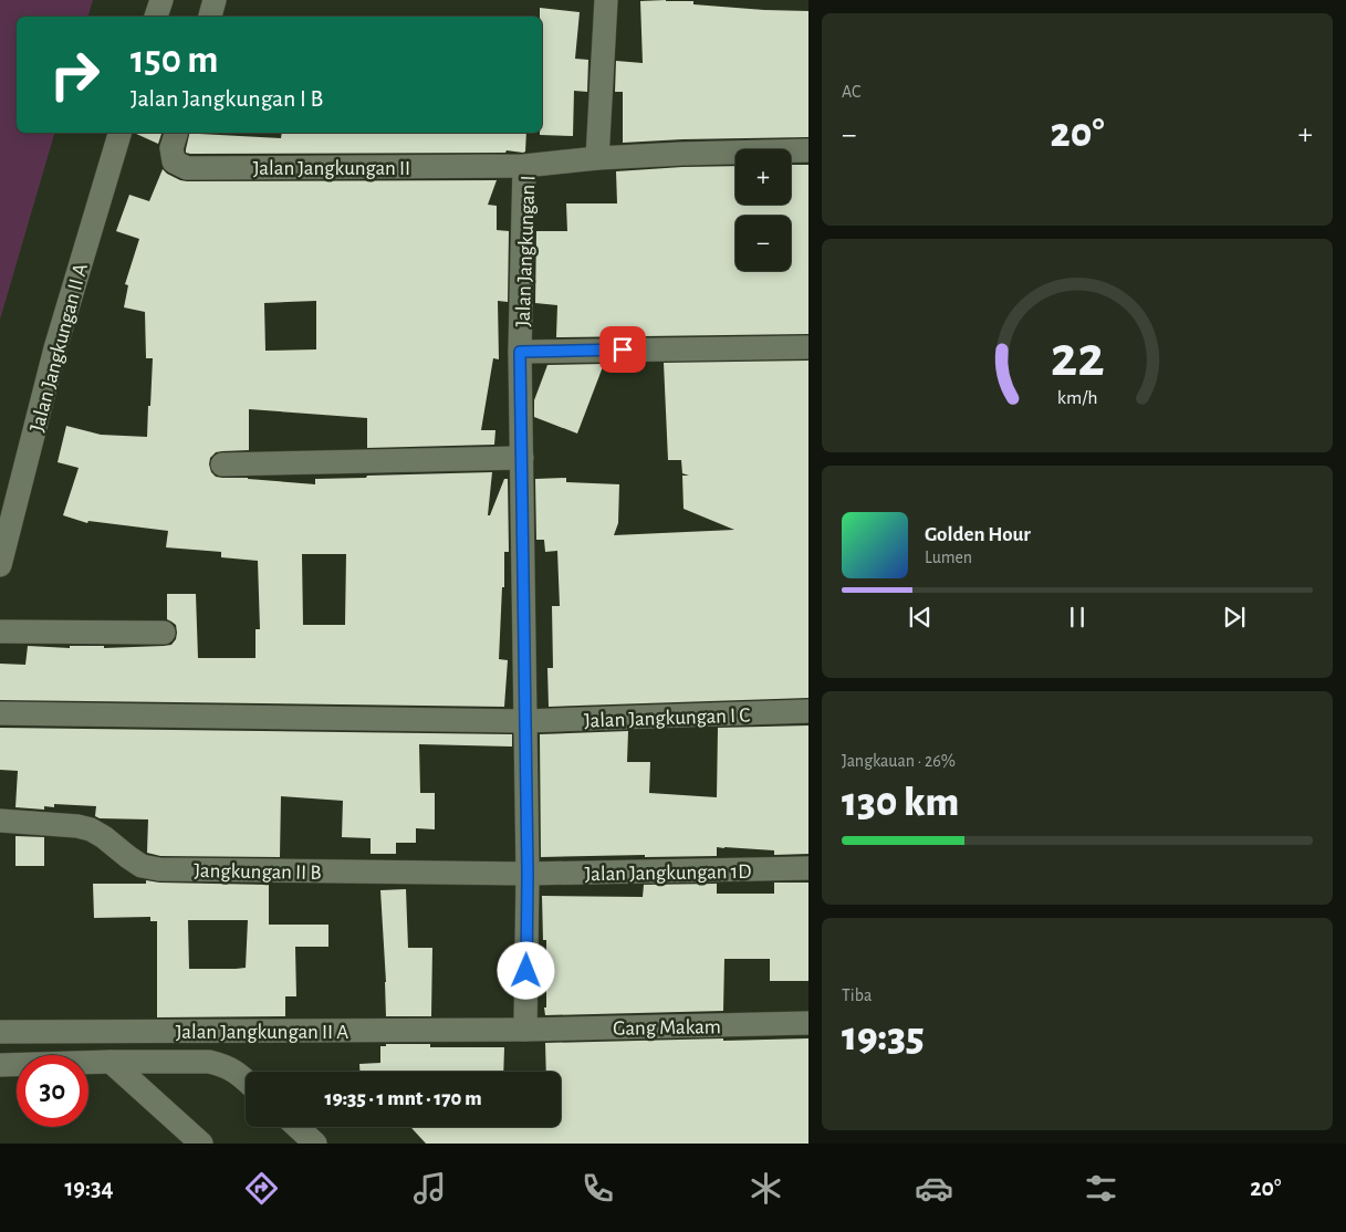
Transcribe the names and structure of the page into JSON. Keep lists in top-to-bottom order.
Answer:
{
  "streets": {
    "street": [
      "Jalan Jangkungan II",
      "Jalan Jangkungan I",
      "Jalan Jangkungan II A",
      "Jalan Jangkungan I C",
      "Jangkungan II B",
      "Jalan Jangkungan 1D",
      "Gang Makam"
    ]
  },
  "crossings": [
    ["Jalan Jangkungan II", "Jalan Jangkungan I"],
    ["Jalan Jangkungan I", "Jalan Jangkungan II A"],
    ["Jalan Jangkungan I", "Jalan Jangkungan I C"],
    ["Jalan Jangkungan I", "Jangkungan II B"],
    ["Jalan Jangkungan I", "Jalan Jangkungan 1D"],
    ["Jalan Jangkungan I", "Gang Makam"],
    ["Jalan Jangkungan II A", "Gang Makam"],
    ["Jangkungan II B", "Jalan Jangkungan 1D"]
  ],
  "page": {
    "tile": [
      "AC",
      ["Jangkauan · 26%", "130 km"],
      ["Tiba", "19:35"]
    ],
    "turn": ["150 m", "Jalan Jangkungan I B"],
    "heat": ["−", "20°", "+"],
    "map_buttons": ["+", "−"],
    "song": ["Golden Hour", "Lumen"],
    "limit": "30",
    "trip": "19:35 · 1 mnt · 170 m",
    "tabs": ["19:34", "20°"],
    "gauge": ["22", "km/h"]
  }
}
